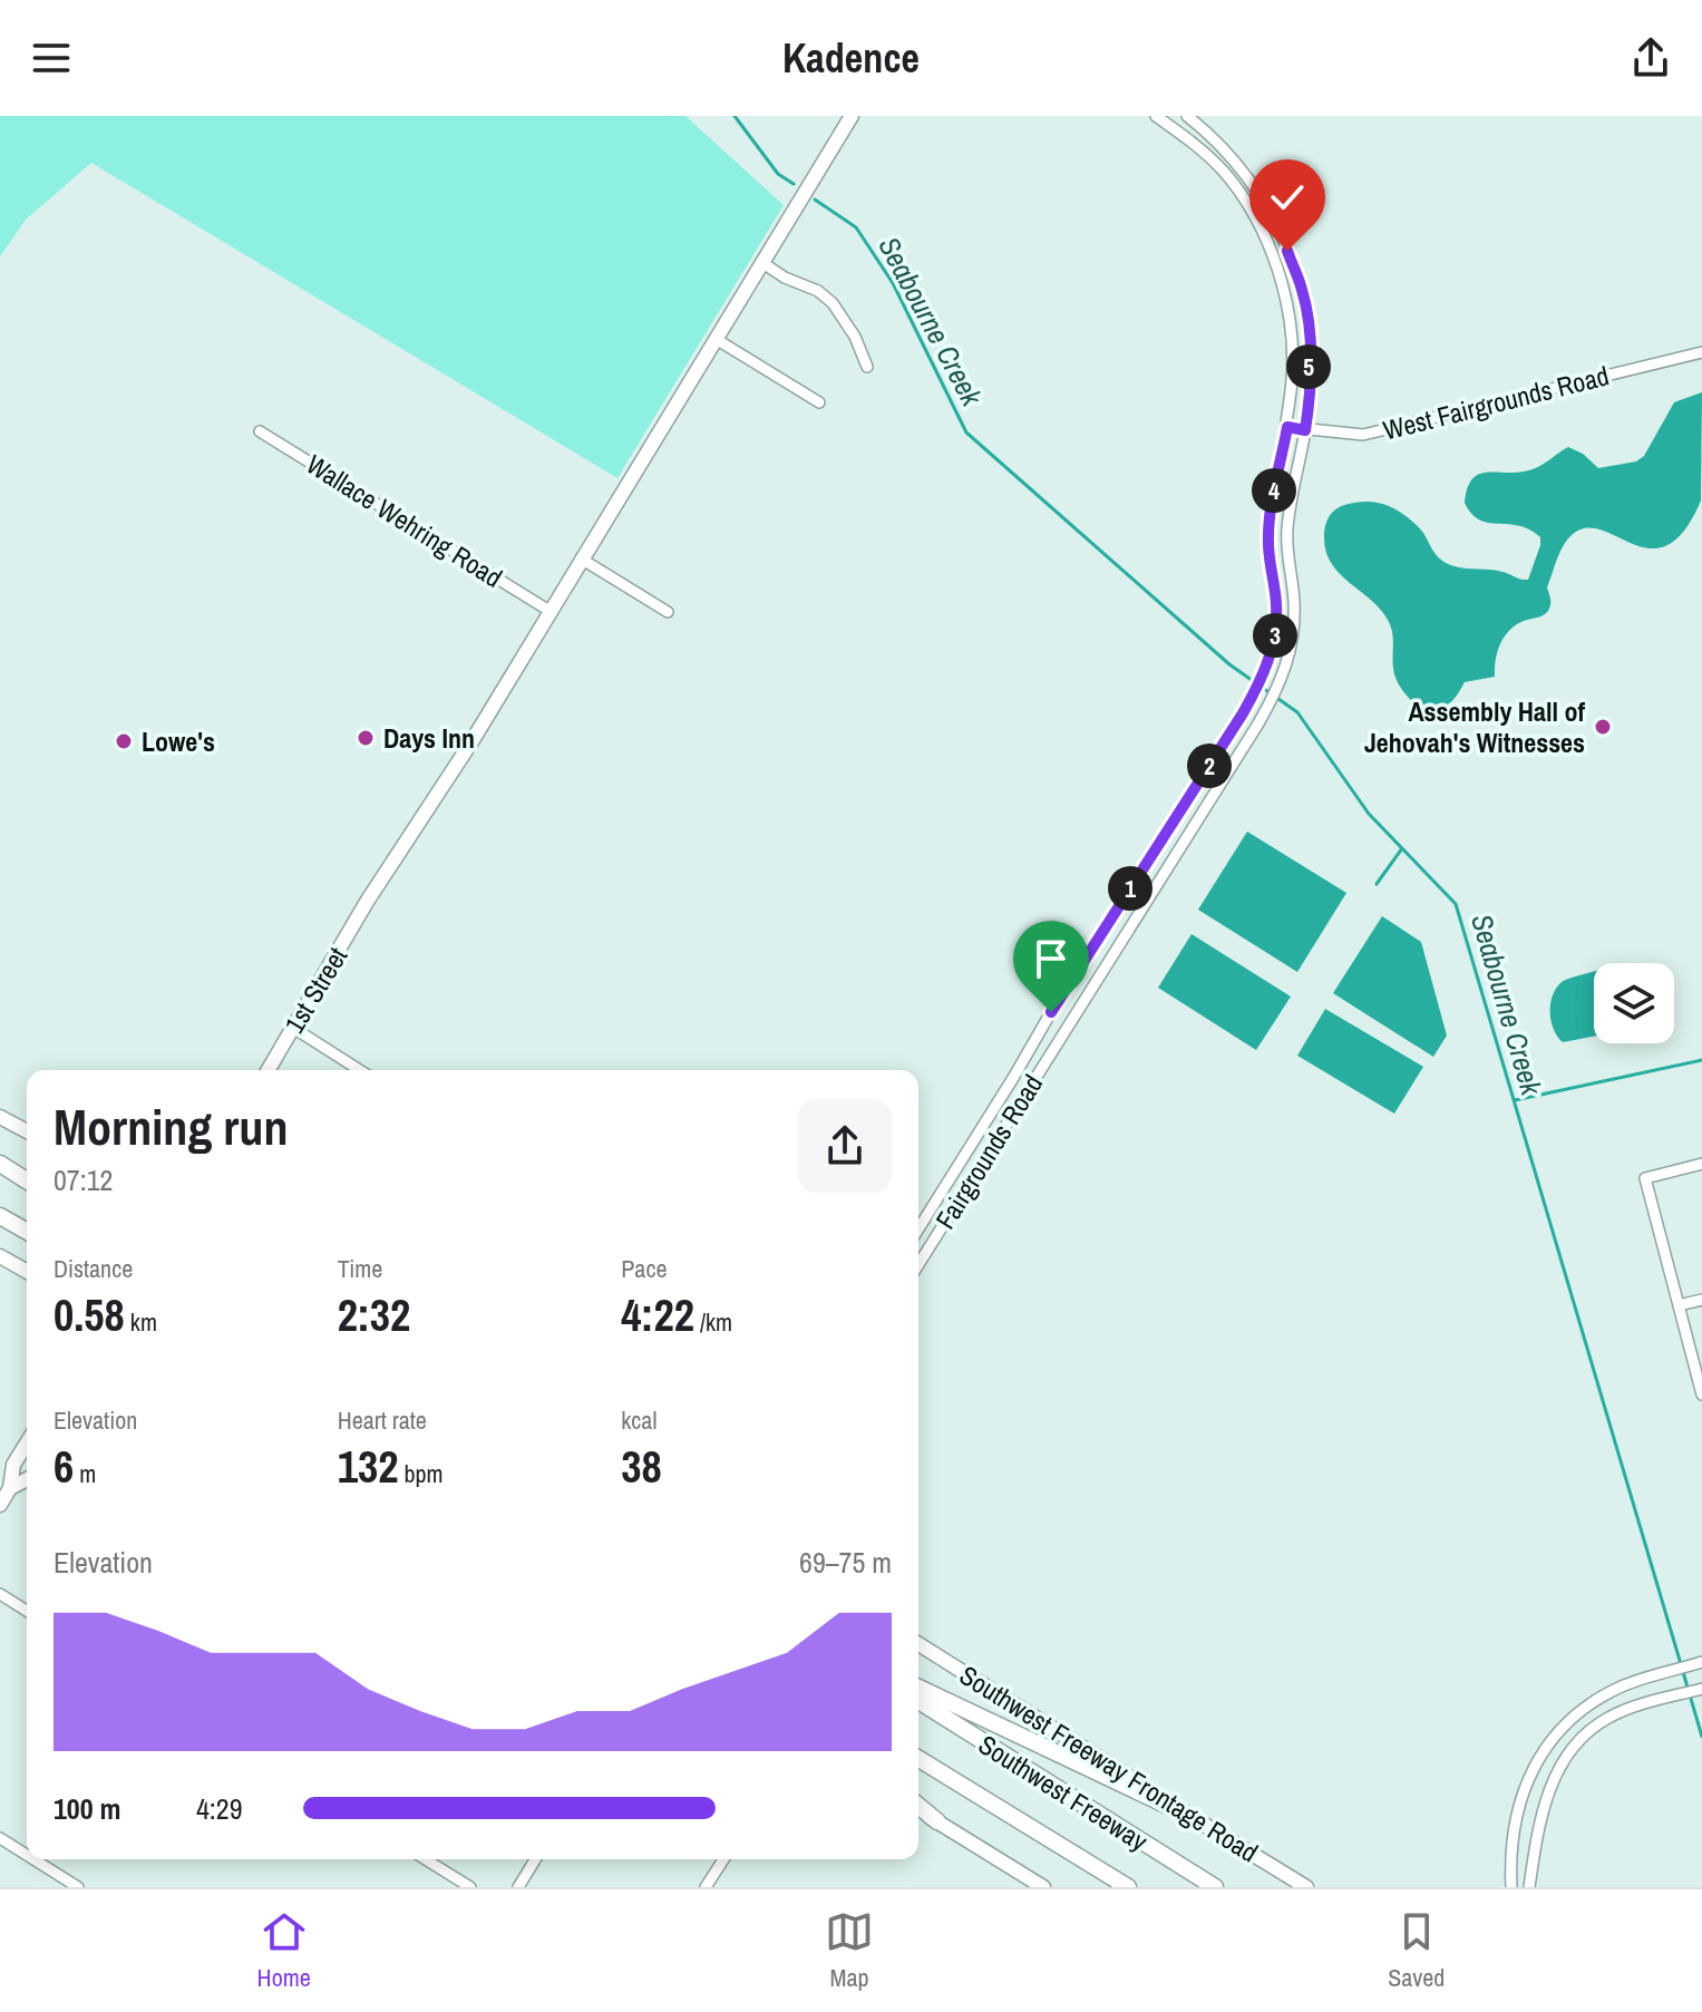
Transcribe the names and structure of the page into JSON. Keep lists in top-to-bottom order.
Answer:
{
  "streets": {
    "highway": ["Southwest Freeway"],
    "main road": ["1st Street", "Southwest Freeway Frontage Road"],
    "street": ["West Fairgrounds Road", "Wallace Wehring Road", "Fairgrounds Road"]
  },
  "crossings": [
    ["West Fairgrounds Road", "Fairgrounds Road"],
    ["Wallace Wehring Road", "1st Street"]
  ],
  "water": ["Seabourne Creek"],
  "places": ["Assembly Hall of Jehovah's Witnesses", "Days Inn", "Lowe's"],
  "page": {
    "header": "Kadence",
    "pins": [
      "5",
      "4",
      "3",
      "2",
      "1"
    ],
    "heading": ["Morning run", "07:12"],
    "stats": [
      ["Distance", "0.58 km"],
      ["Time", "2:32"],
      ["Pace", "4:22 /km"],
      ["Elevation", "6 m"],
      ["Heart rate", "132 bpm"],
      ["kcal", "38"]
    ],
    "chart": ["Elevation", "69–75 m"],
    "list": [
      {
        "name": "100 m",
        "note": "4:29"
      }
    ],
    "tabs": ["Home", "Map", "Saved"]
  }
}
